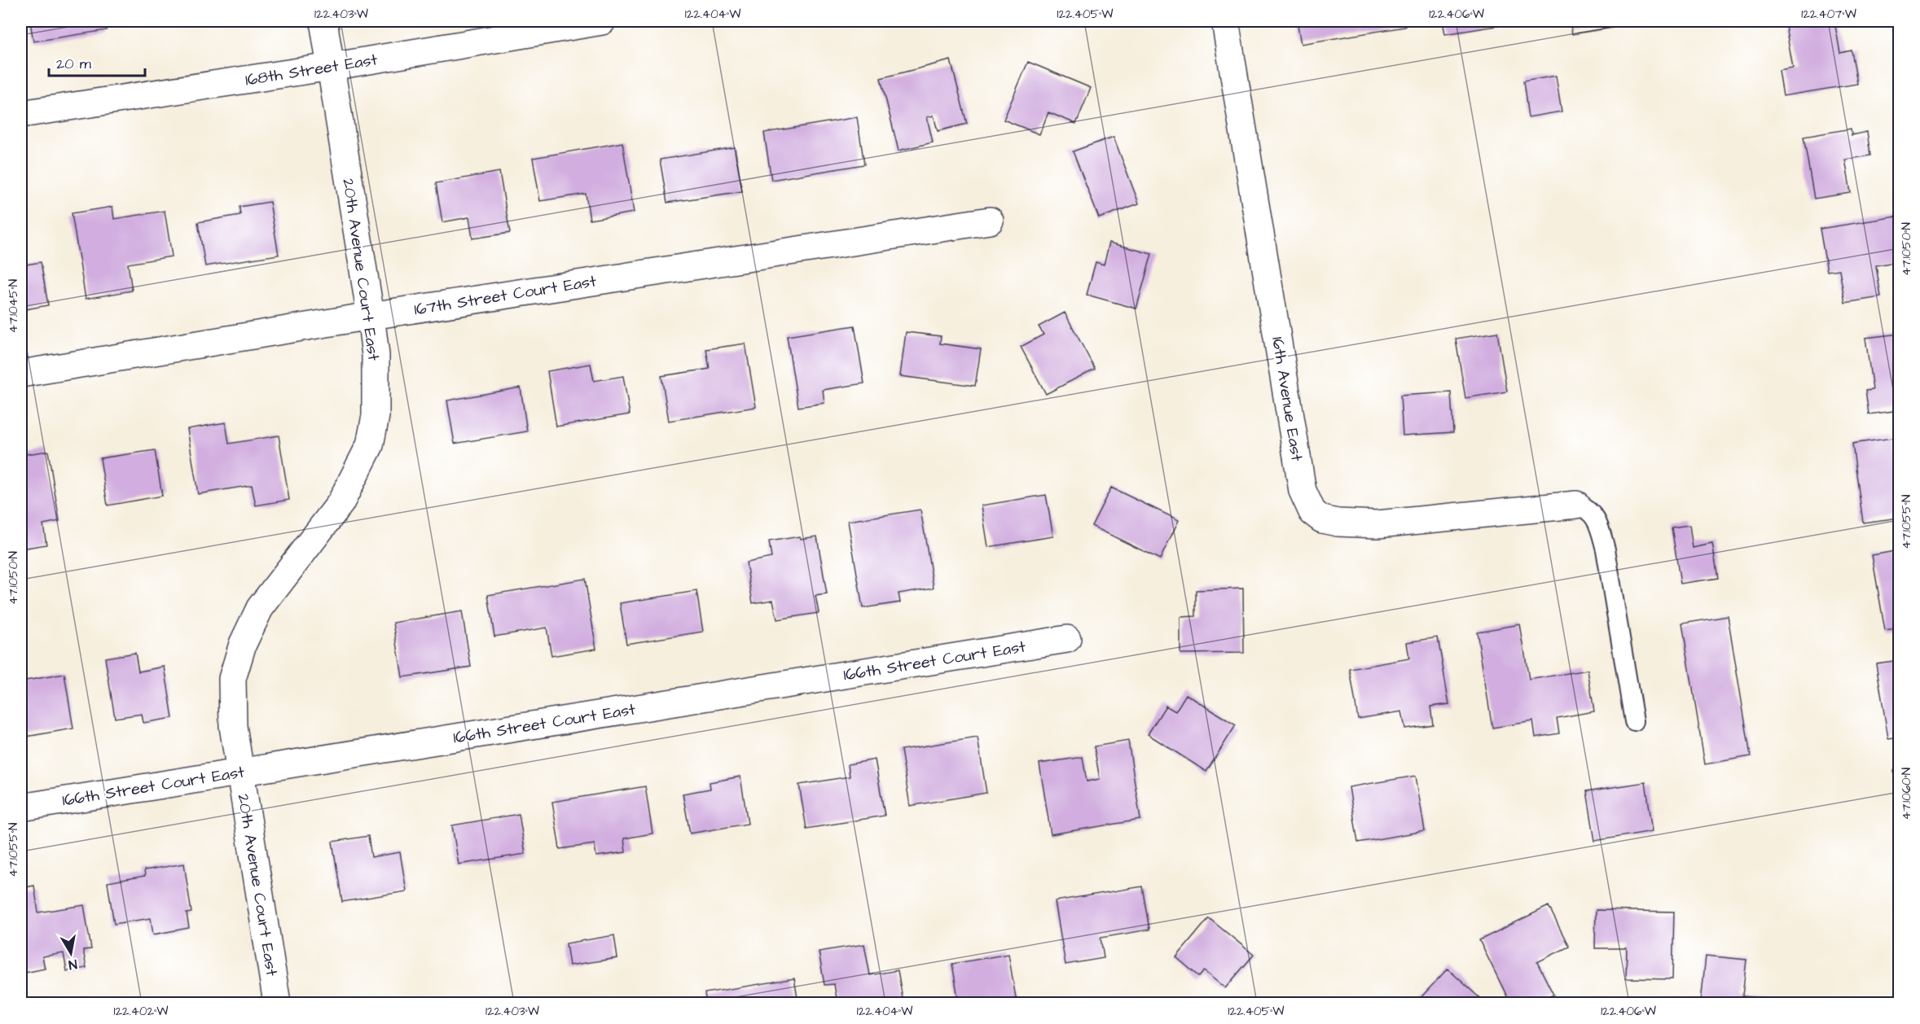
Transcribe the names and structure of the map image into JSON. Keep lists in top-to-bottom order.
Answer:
{
  "streets": {
    "street": [
      "168th Street East",
      "20th Avenue Court East",
      "167th Street Court East",
      "16th Avenue East",
      "166th Street Court East"
    ]
  },
  "crossings": [
    ["168th Street East", "20th Avenue Court East"],
    ["20th Avenue Court East", "167th Street Court East"],
    ["20th Avenue Court East", "166th Street Court East"]
  ],
  "scale_bar": "20 m",
  "north": "bottom",
  "coordinates": [
    "122.403°W",
    "122.404°W",
    "122.405°W",
    "122.406°W",
    "122.407°W",
    "47.1050°N",
    "47.1045°N",
    "47.1055°N",
    "47.1060°N",
    "122.402°W"
  ]
}
